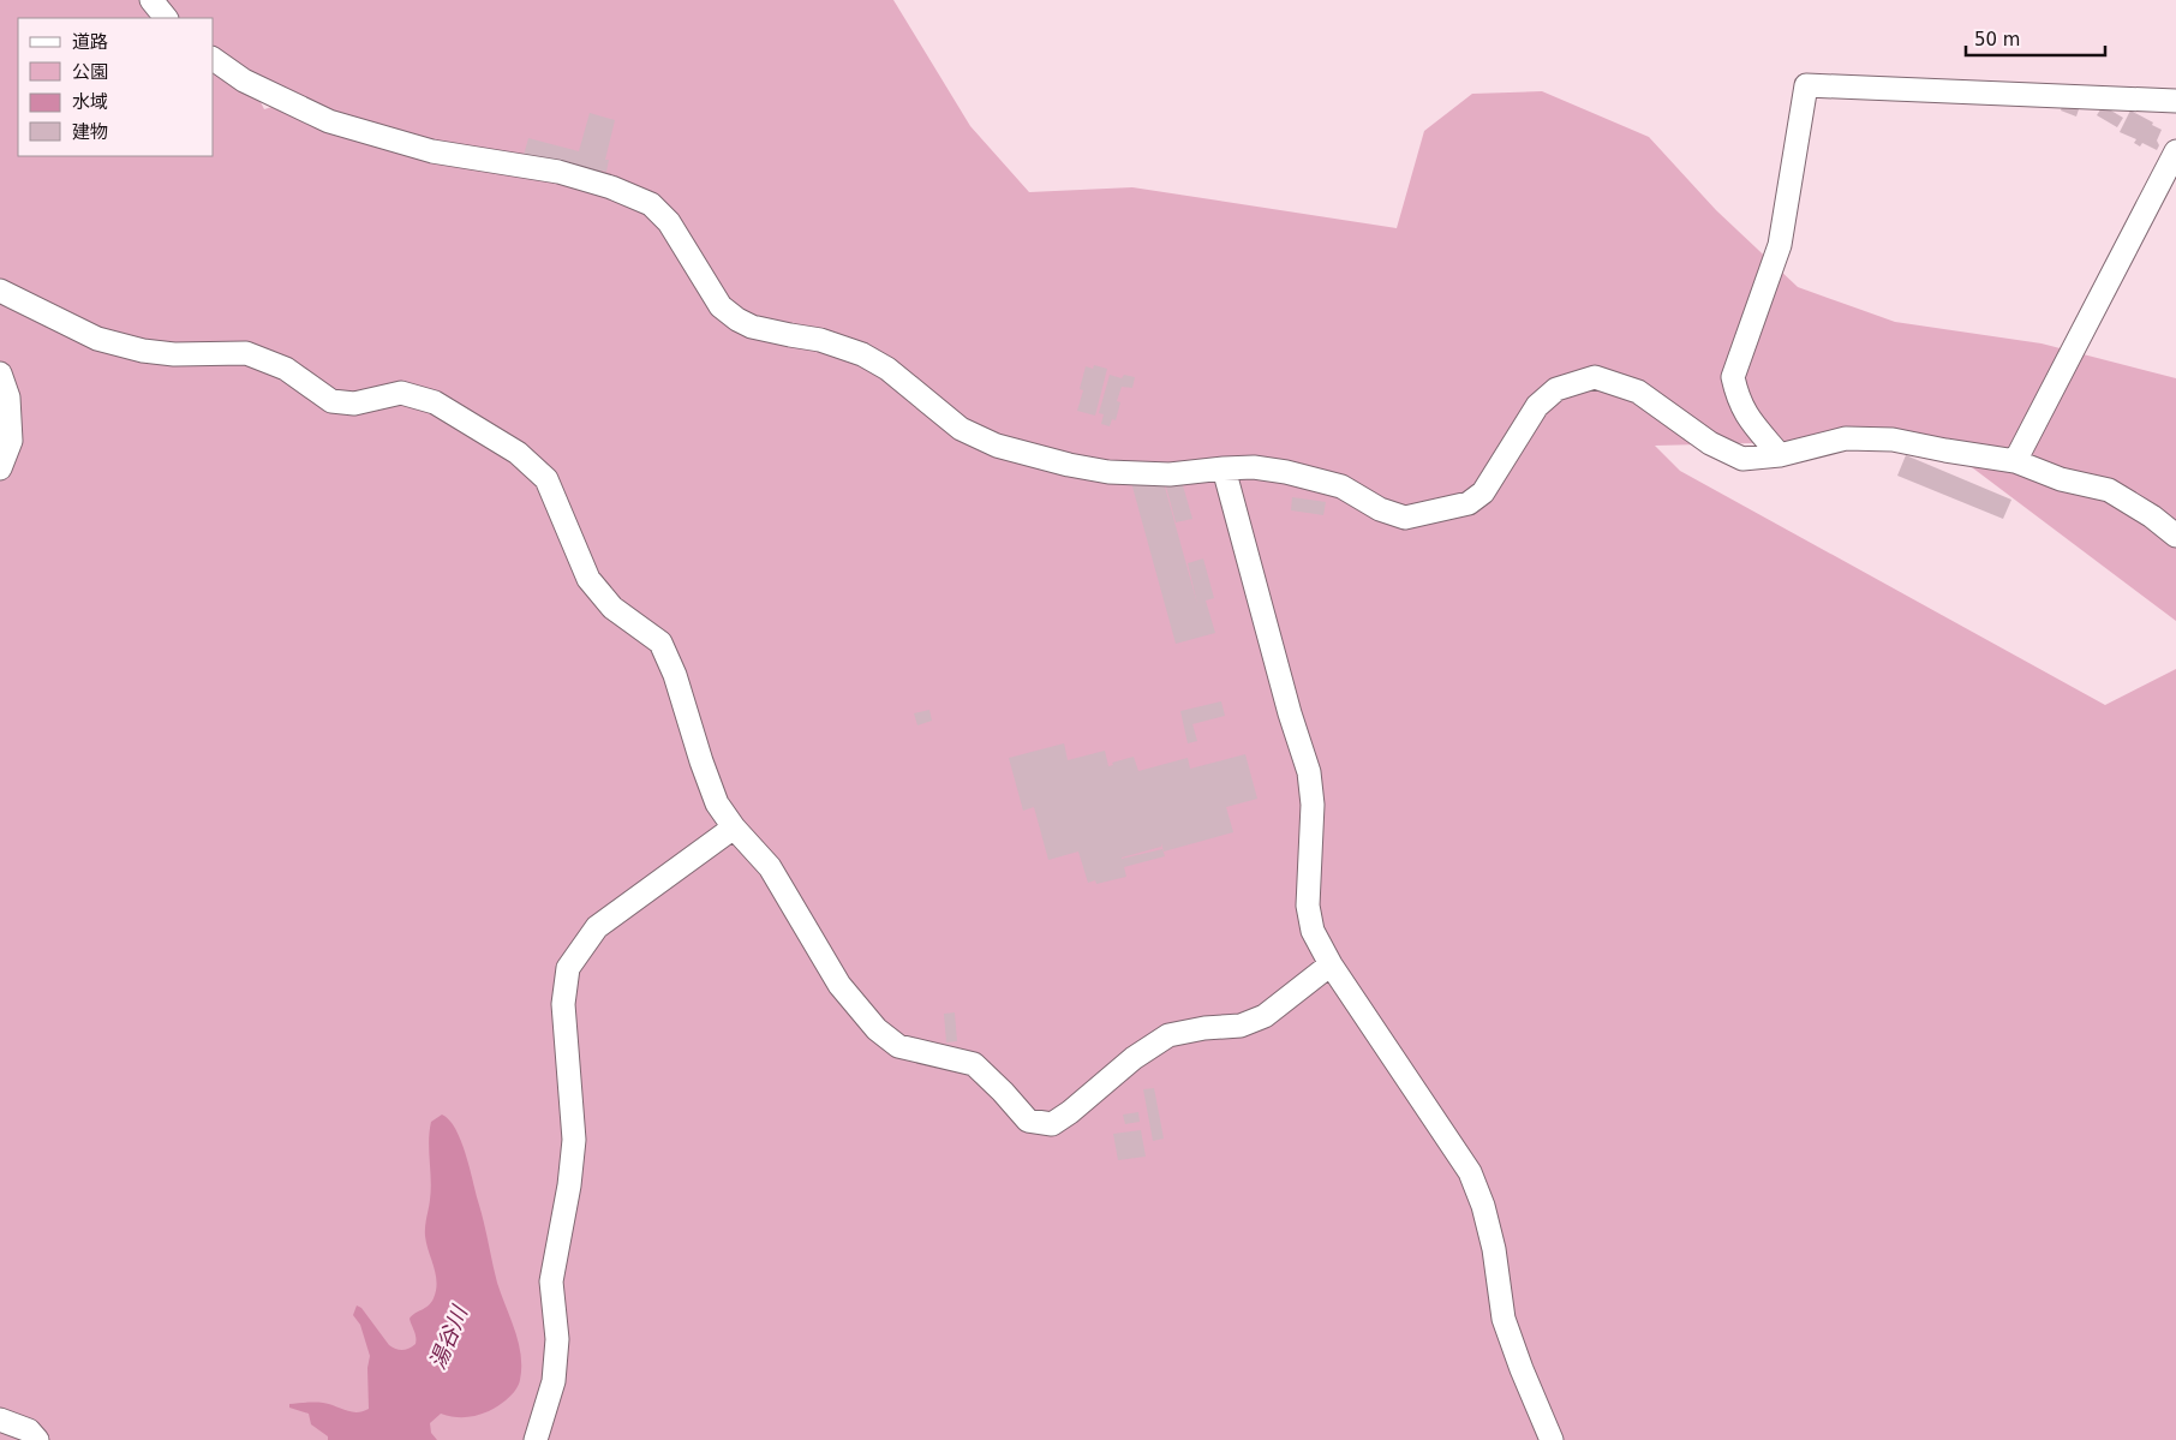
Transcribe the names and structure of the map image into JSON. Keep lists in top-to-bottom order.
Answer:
{
  "water": ["湯谷川"],
  "legend": [
    "道路",
    "公園",
    "水域",
    "建物"
  ],
  "scale_bar": "50 m"
}
